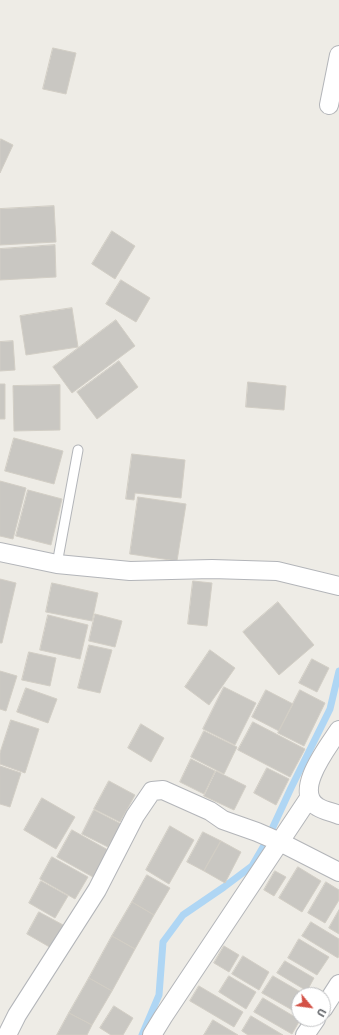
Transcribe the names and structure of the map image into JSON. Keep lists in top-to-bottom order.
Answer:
{
  "north": "bottom right"
}
